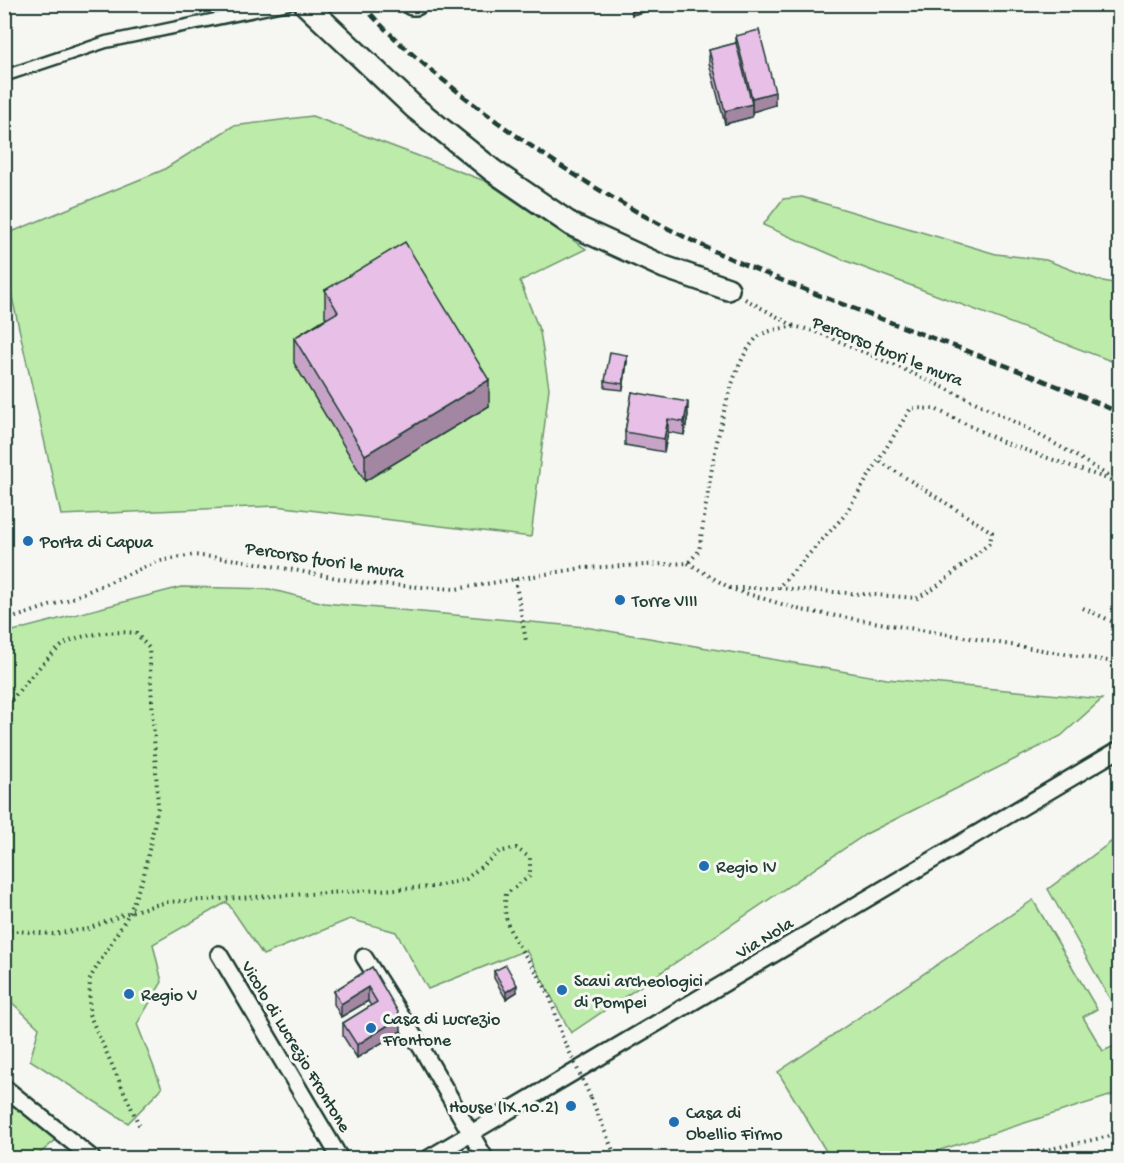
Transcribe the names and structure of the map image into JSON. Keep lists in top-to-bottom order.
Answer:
{
  "streets": {
    "street": ["Via Nola", "Vicolo di Lucrezio Frontone"],
    "path": ["Percorso fuori le mura"]
  },
  "places": [
    "Porta di Capua",
    "Torre VIII",
    "Regio IV",
    "Scavi archeologici di Pompei",
    "Regio V",
    "Casa di Lucrezio Frontone",
    "House (IX.10.2)",
    "Casa di Obellio Firmo"
  ]
}
